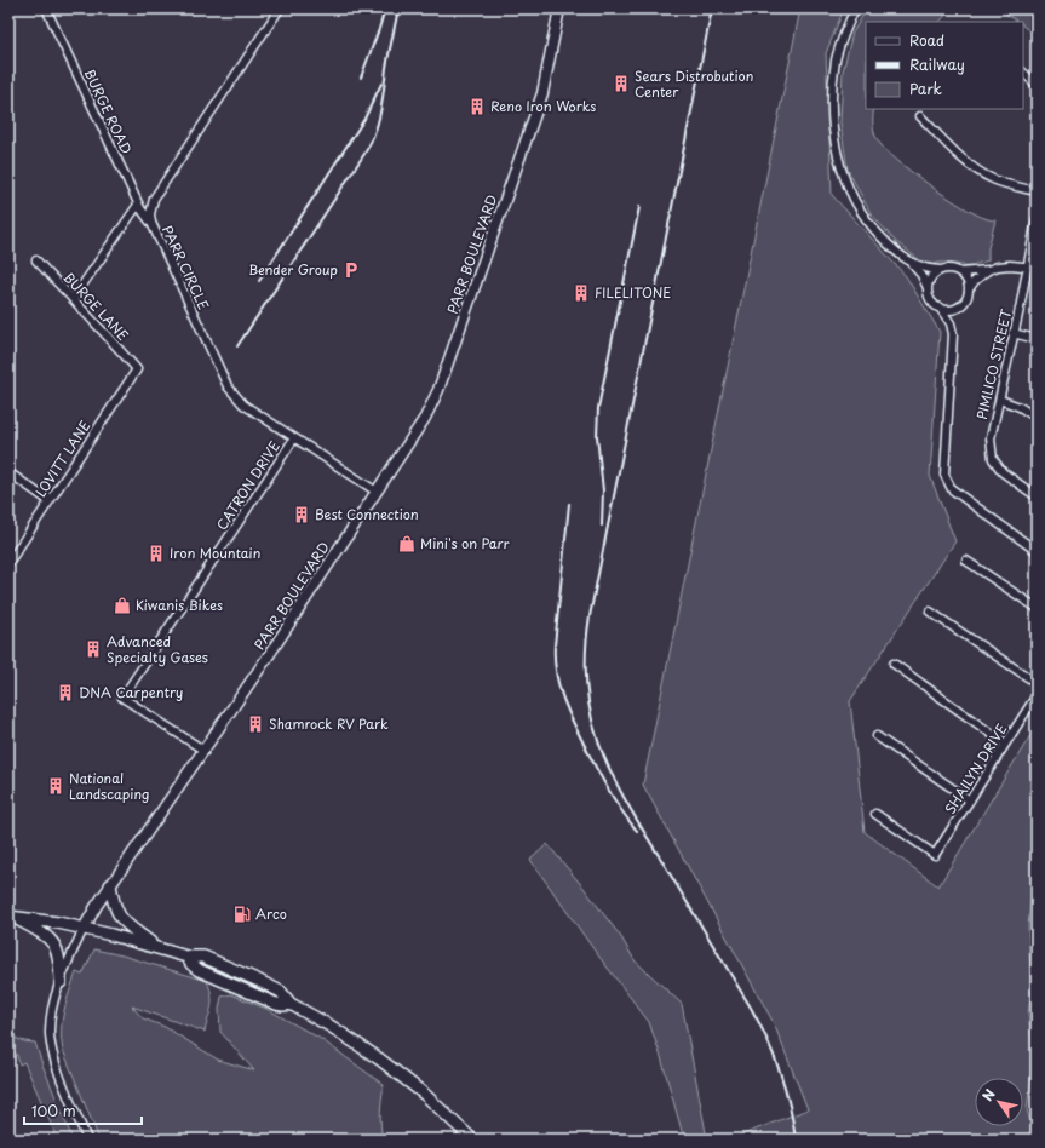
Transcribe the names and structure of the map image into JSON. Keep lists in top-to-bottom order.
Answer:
{
  "streets": {
    "main road": ["PARR BOULEVARD"],
    "street": [
      "BURGE ROAD",
      "PARR CIRCLE",
      "BURGE LANE",
      "PIMLICO STREET",
      "LOVITT LANE",
      "CATRON DRIVE",
      "SHAILYN DRIVE"
    ]
  },
  "crossings": [
    ["BURGE ROAD", "PARR CIRCLE"],
    ["PARR BOULEVARD", "PARR CIRCLE"],
    ["PARR BOULEVARD", "CATRON DRIVE"],
    ["PARR CIRCLE", "CATRON DRIVE"],
    ["BURGE LANE", "LOVITT LANE"]
  ],
  "places": {
    "building": [
      "Sears Distrobution Center",
      "Reno Iron Works",
      "FILELITONE",
      "Best Connection",
      "Iron Mountain",
      "Advanced Specialty Gases",
      "DNA Carpentry",
      "Shamrock RV Park",
      "National Landscaping"
    ],
    "parking": ["Bender Group"],
    "shop": ["Mini's on Parr", "Kiwanis Bikes"],
    "fuel station": ["Arco"]
  },
  "legend": ["Road", "Railway", "Park"],
  "scale_bar": "100 m",
  "north": "top left"
}
